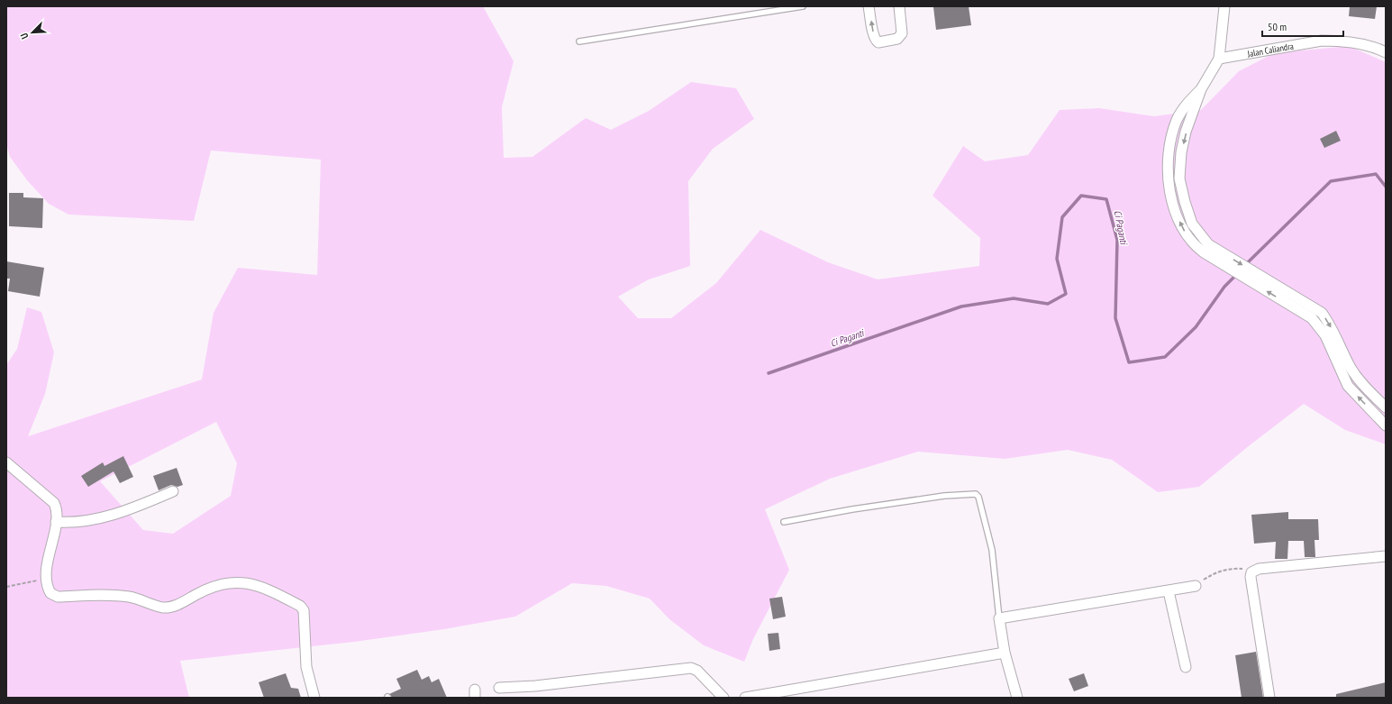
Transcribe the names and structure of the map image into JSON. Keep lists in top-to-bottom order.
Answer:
{
  "streets": {
    "street": ["Jalan Caliandra"]
  },
  "water": ["Ci Paganti"],
  "scale_bar": "50 m",
  "north": "bottom left"
}
